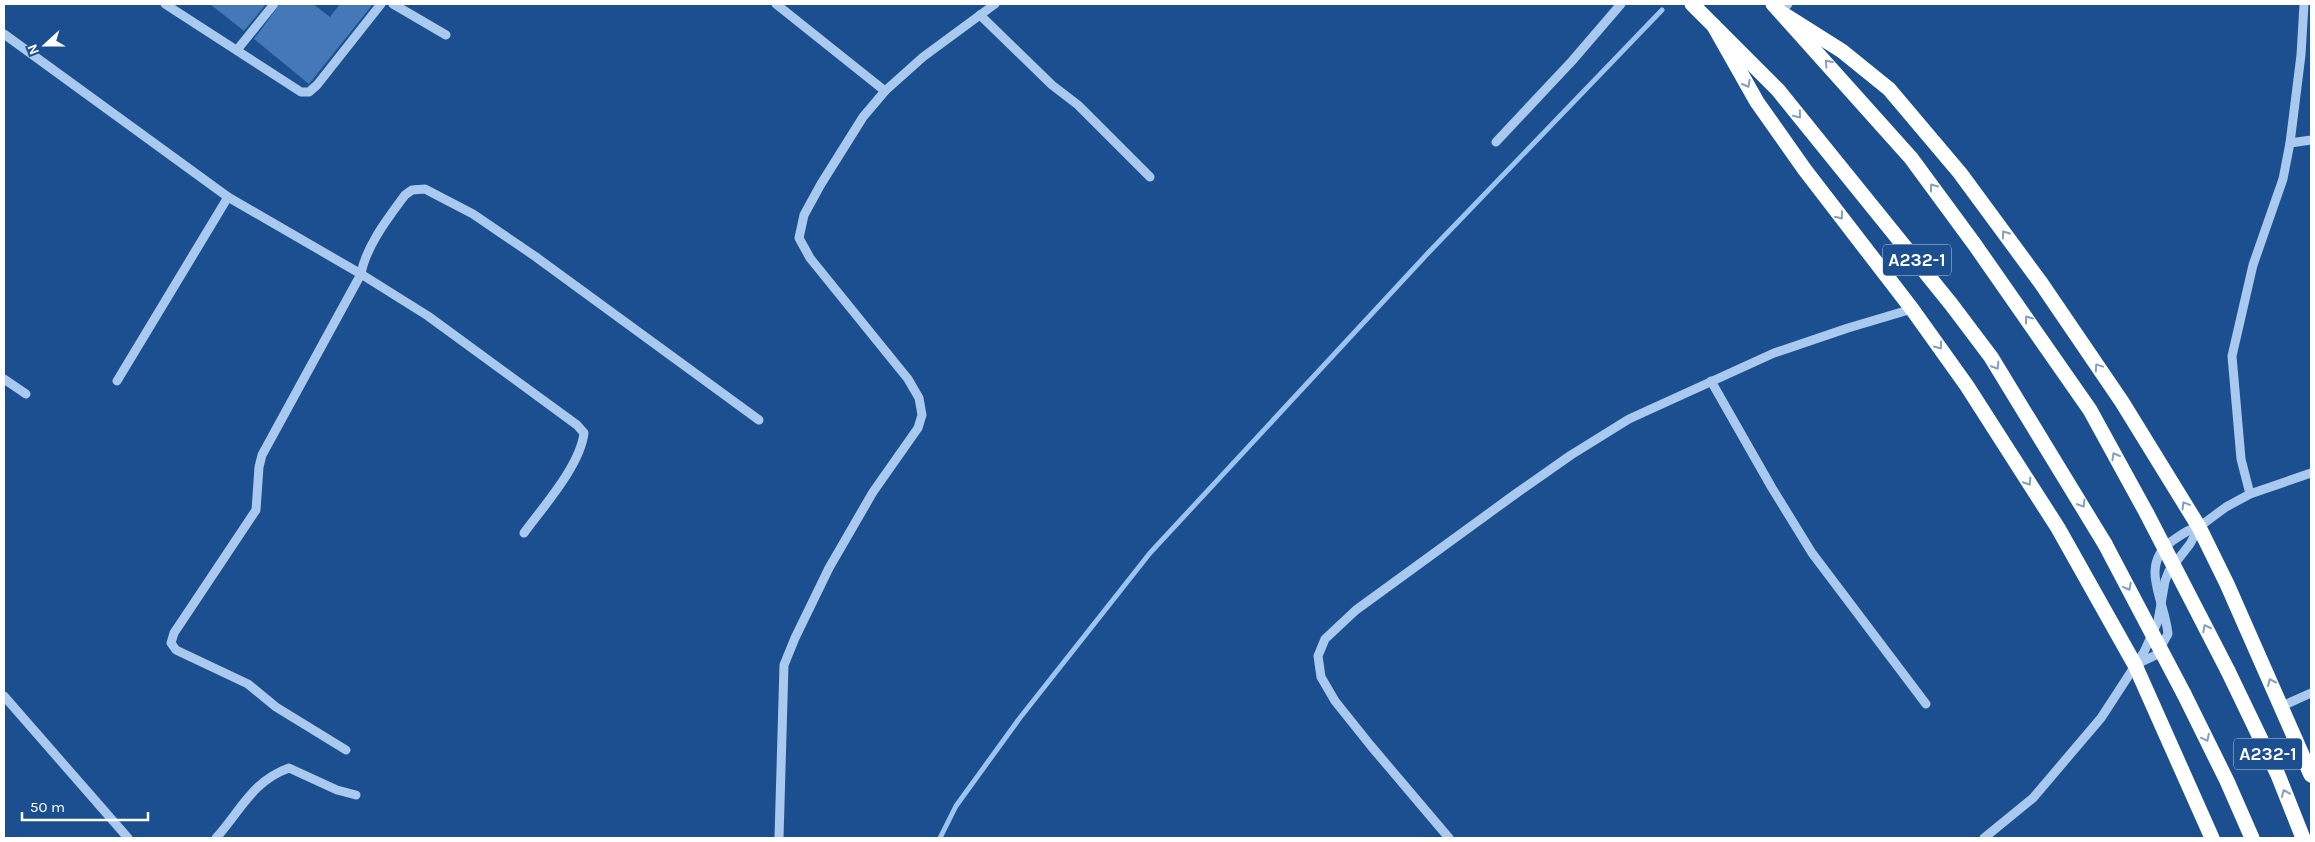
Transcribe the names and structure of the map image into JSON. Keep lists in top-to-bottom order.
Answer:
{
  "streets": {
    "highway": ["A232-1"]
  },
  "scale_bar": "50 m",
  "north": "left"
}
